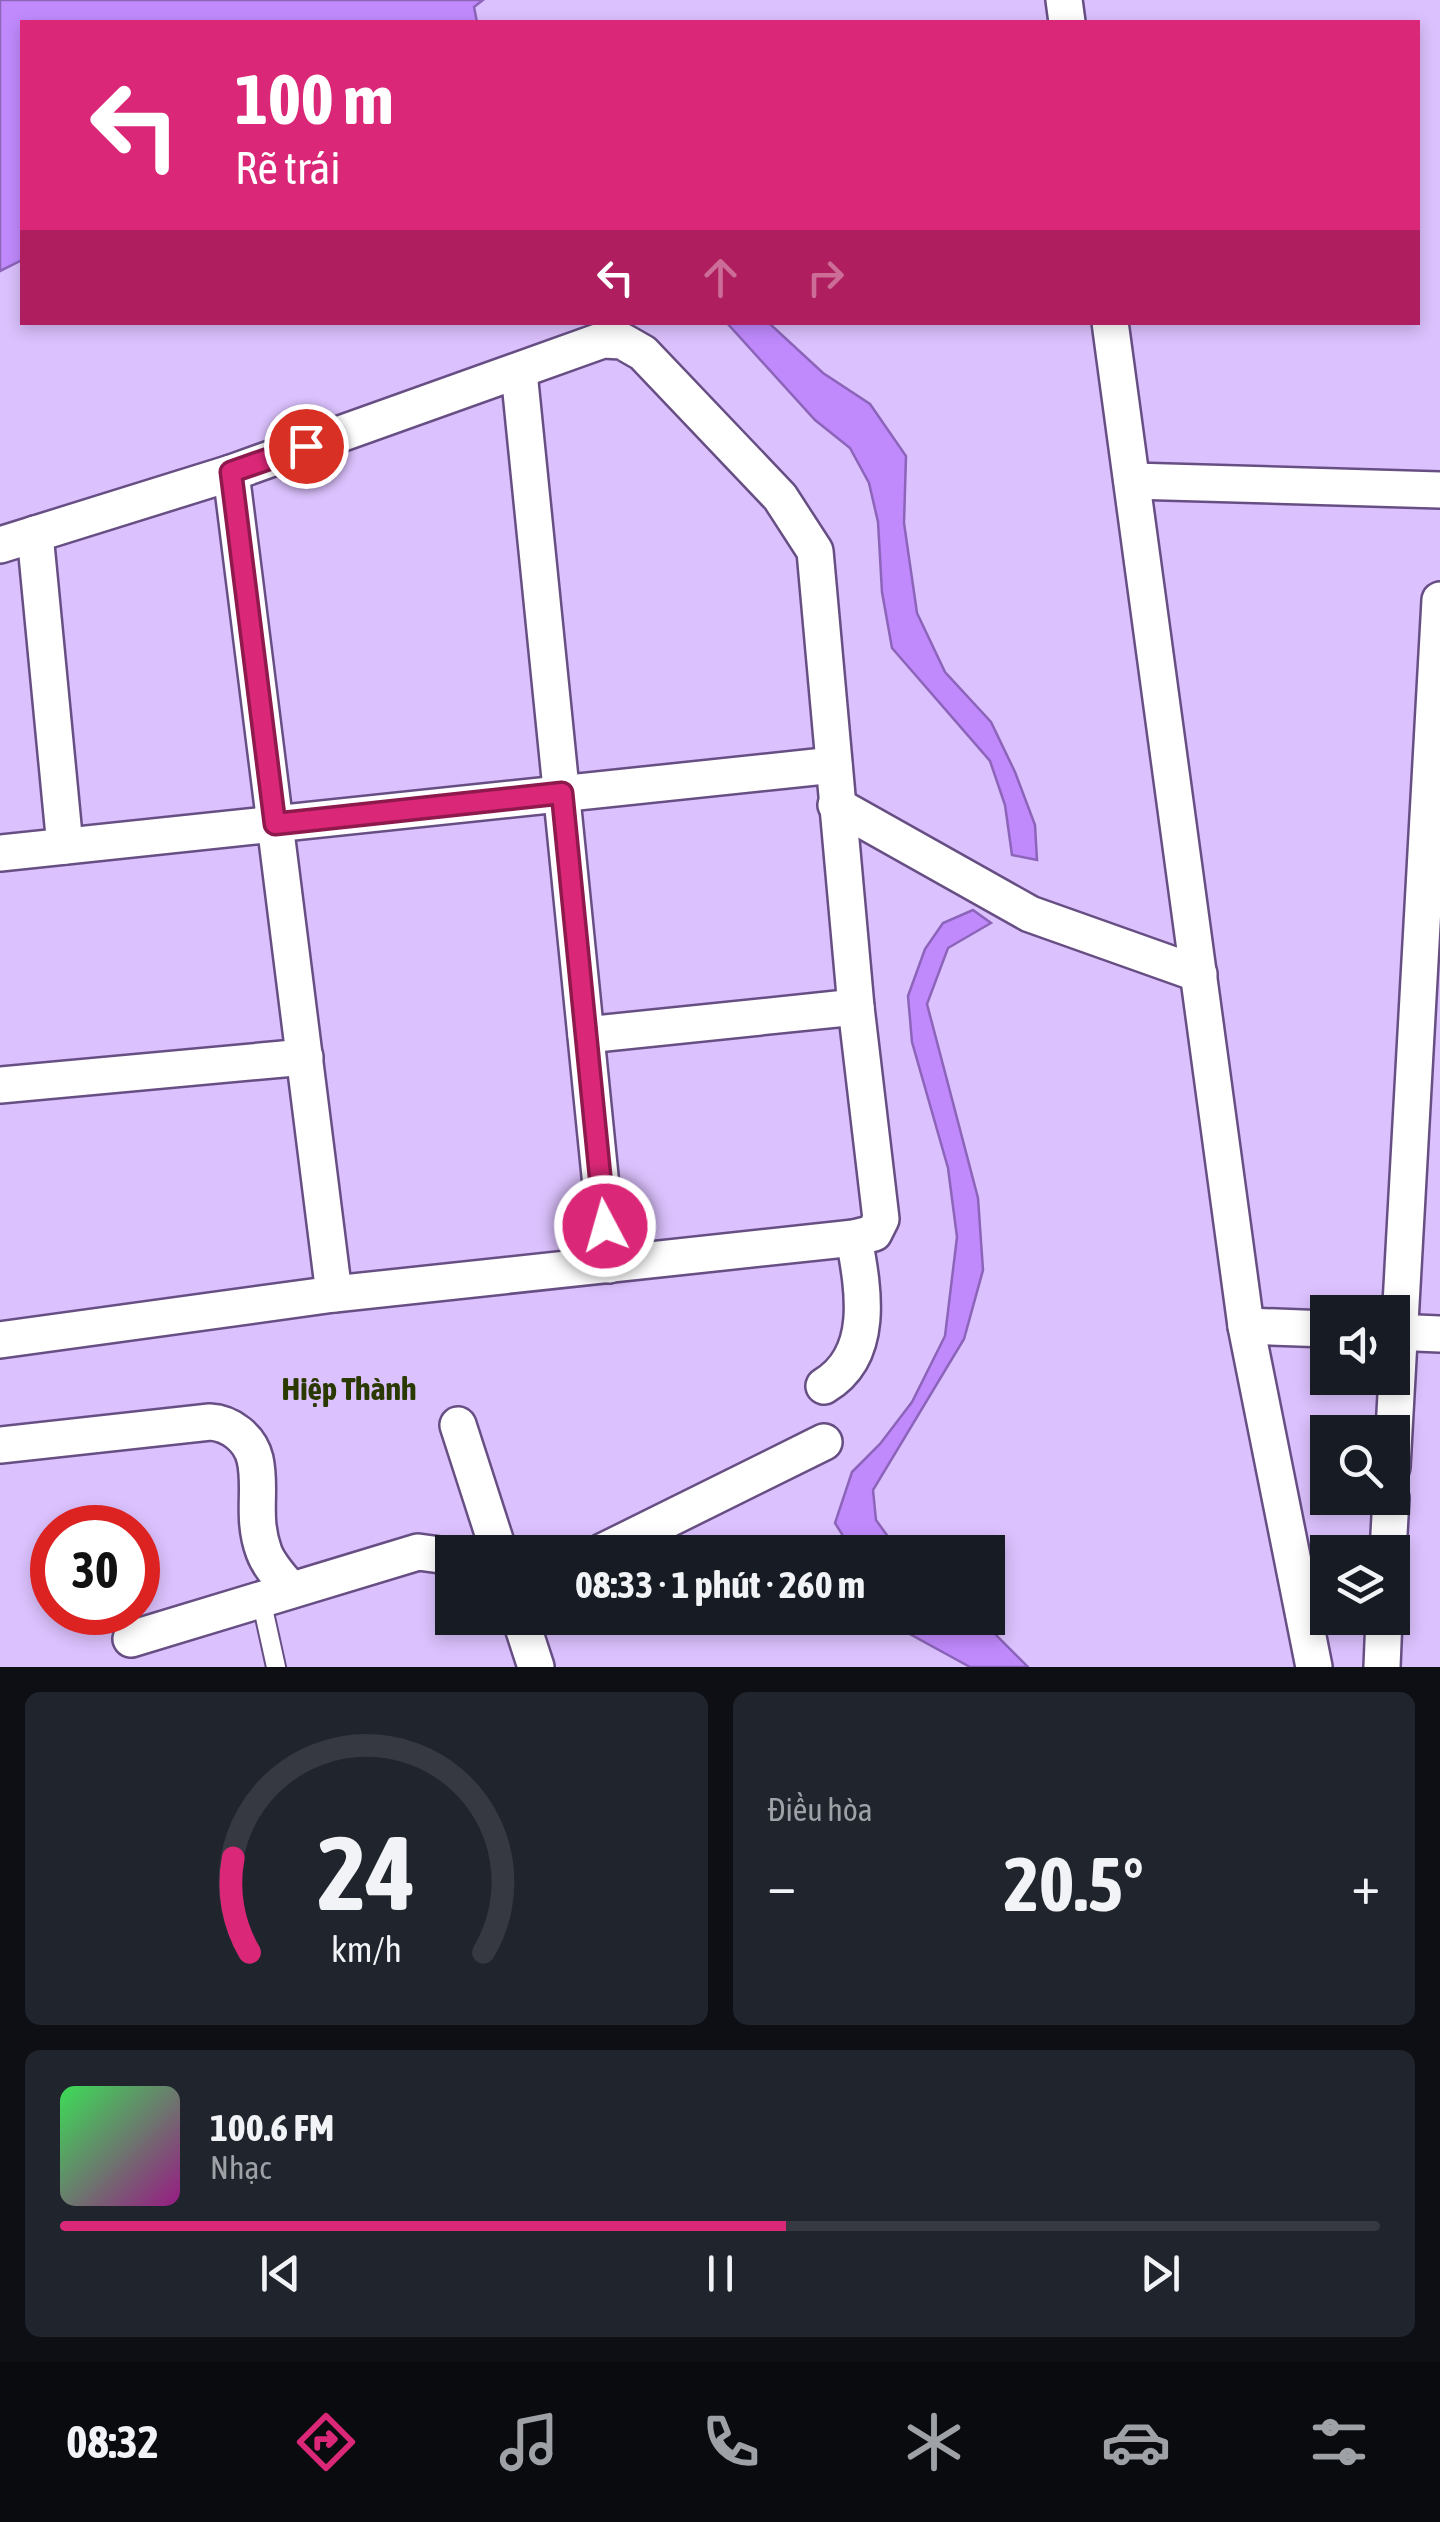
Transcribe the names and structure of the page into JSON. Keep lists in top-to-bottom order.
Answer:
{
  "districts": ["Hiệp Thành"],
  "page": {
    "turn": ["100 m", "Rẽ trái"],
    "limit": "30",
    "trip": "08:33 · 1 phút · 260 m",
    "tile": "Điều hòa",
    "heat": ["−", "20.5°", "+"],
    "song": ["100.6 FM", "Nhạc"],
    "tabs": "08:32",
    "gauge": ["24", "km/h"]
  }
}
